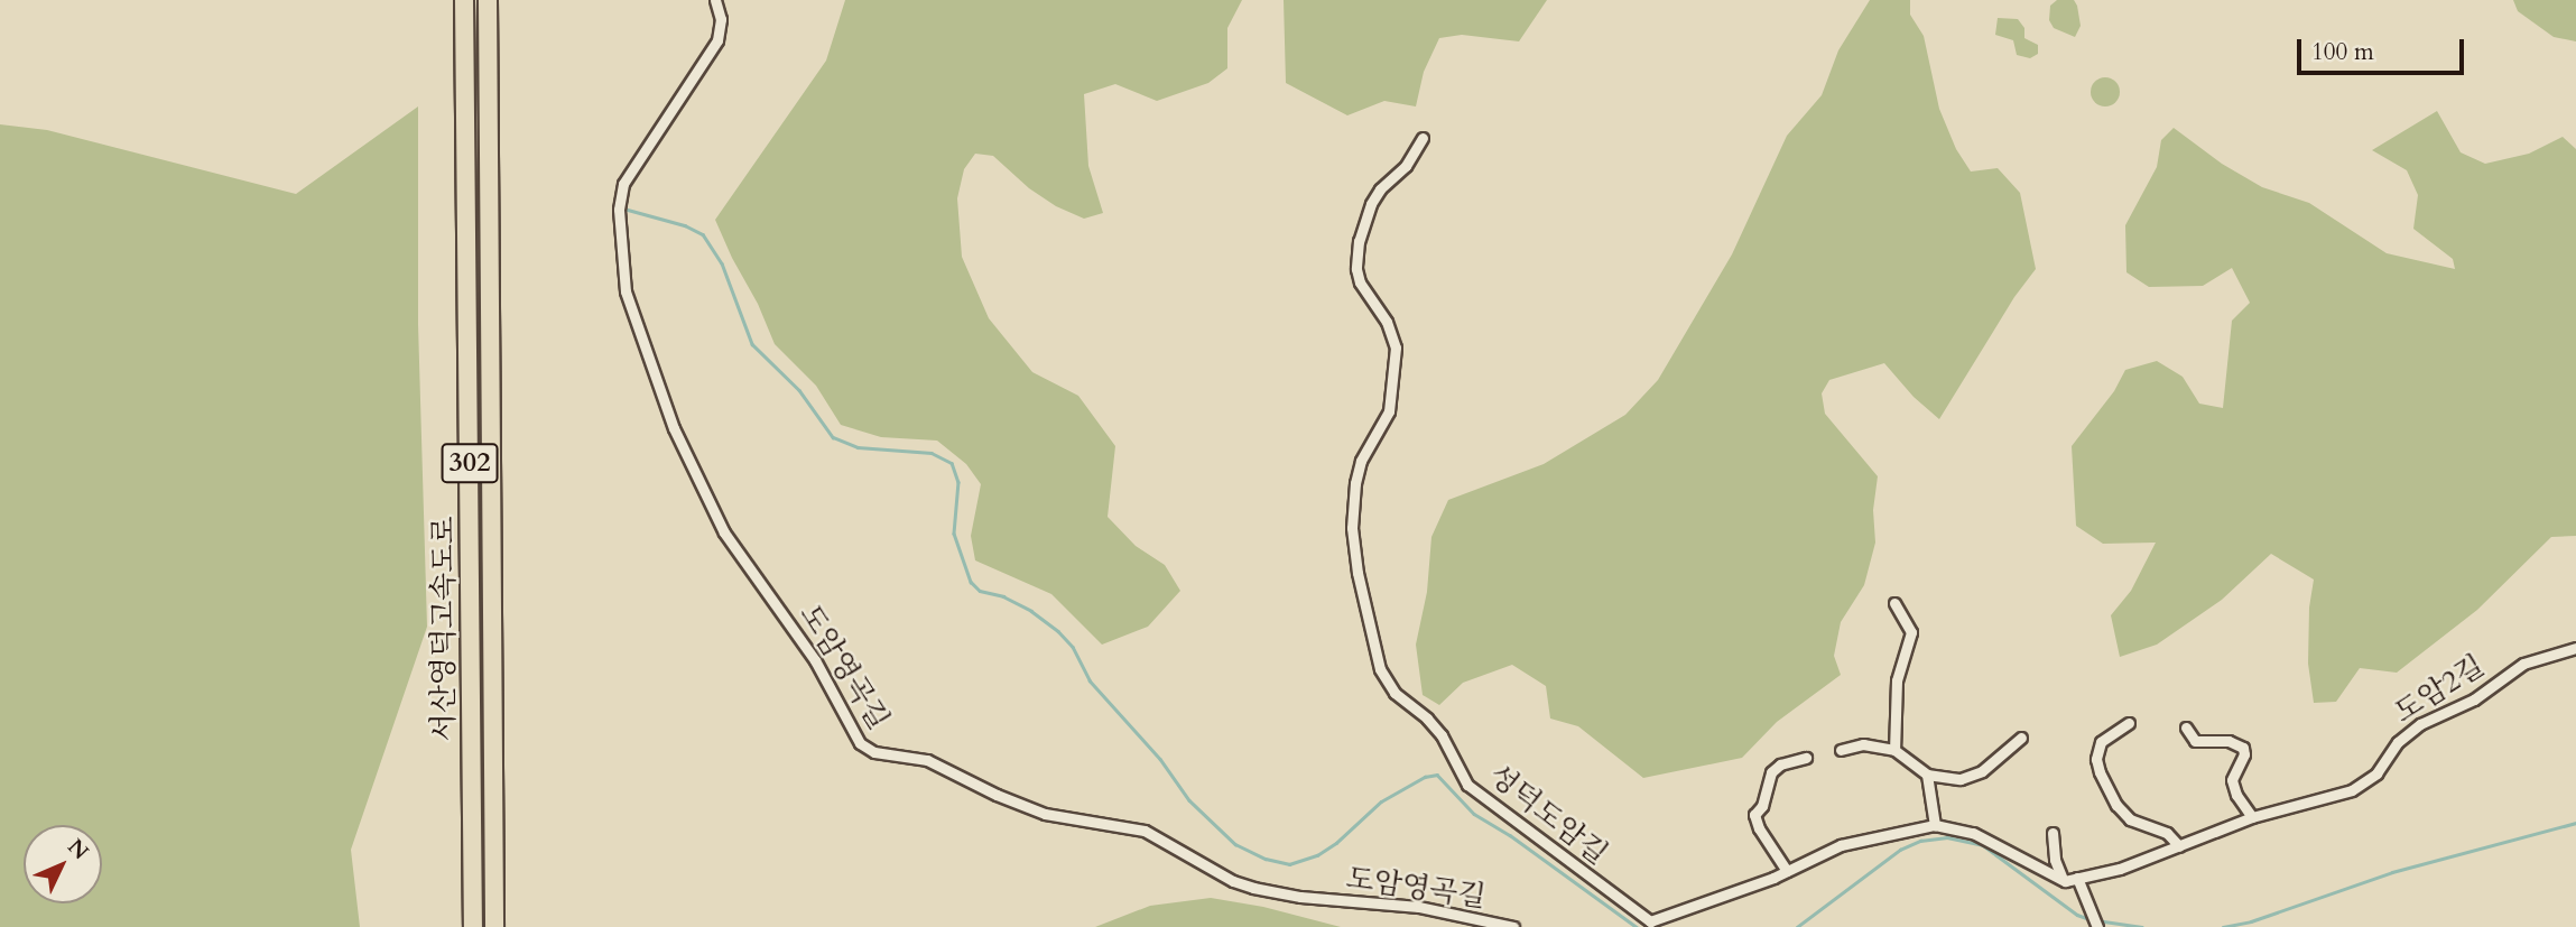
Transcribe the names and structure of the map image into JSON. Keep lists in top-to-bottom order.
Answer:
{
  "streets": {
    "highway": ["302", "서산영덕고속도로"],
    "street": ["도암영곡길", "도암2길", "성덕도암길"]
  },
  "scale_bar": "100 m",
  "north": "top right"
}
